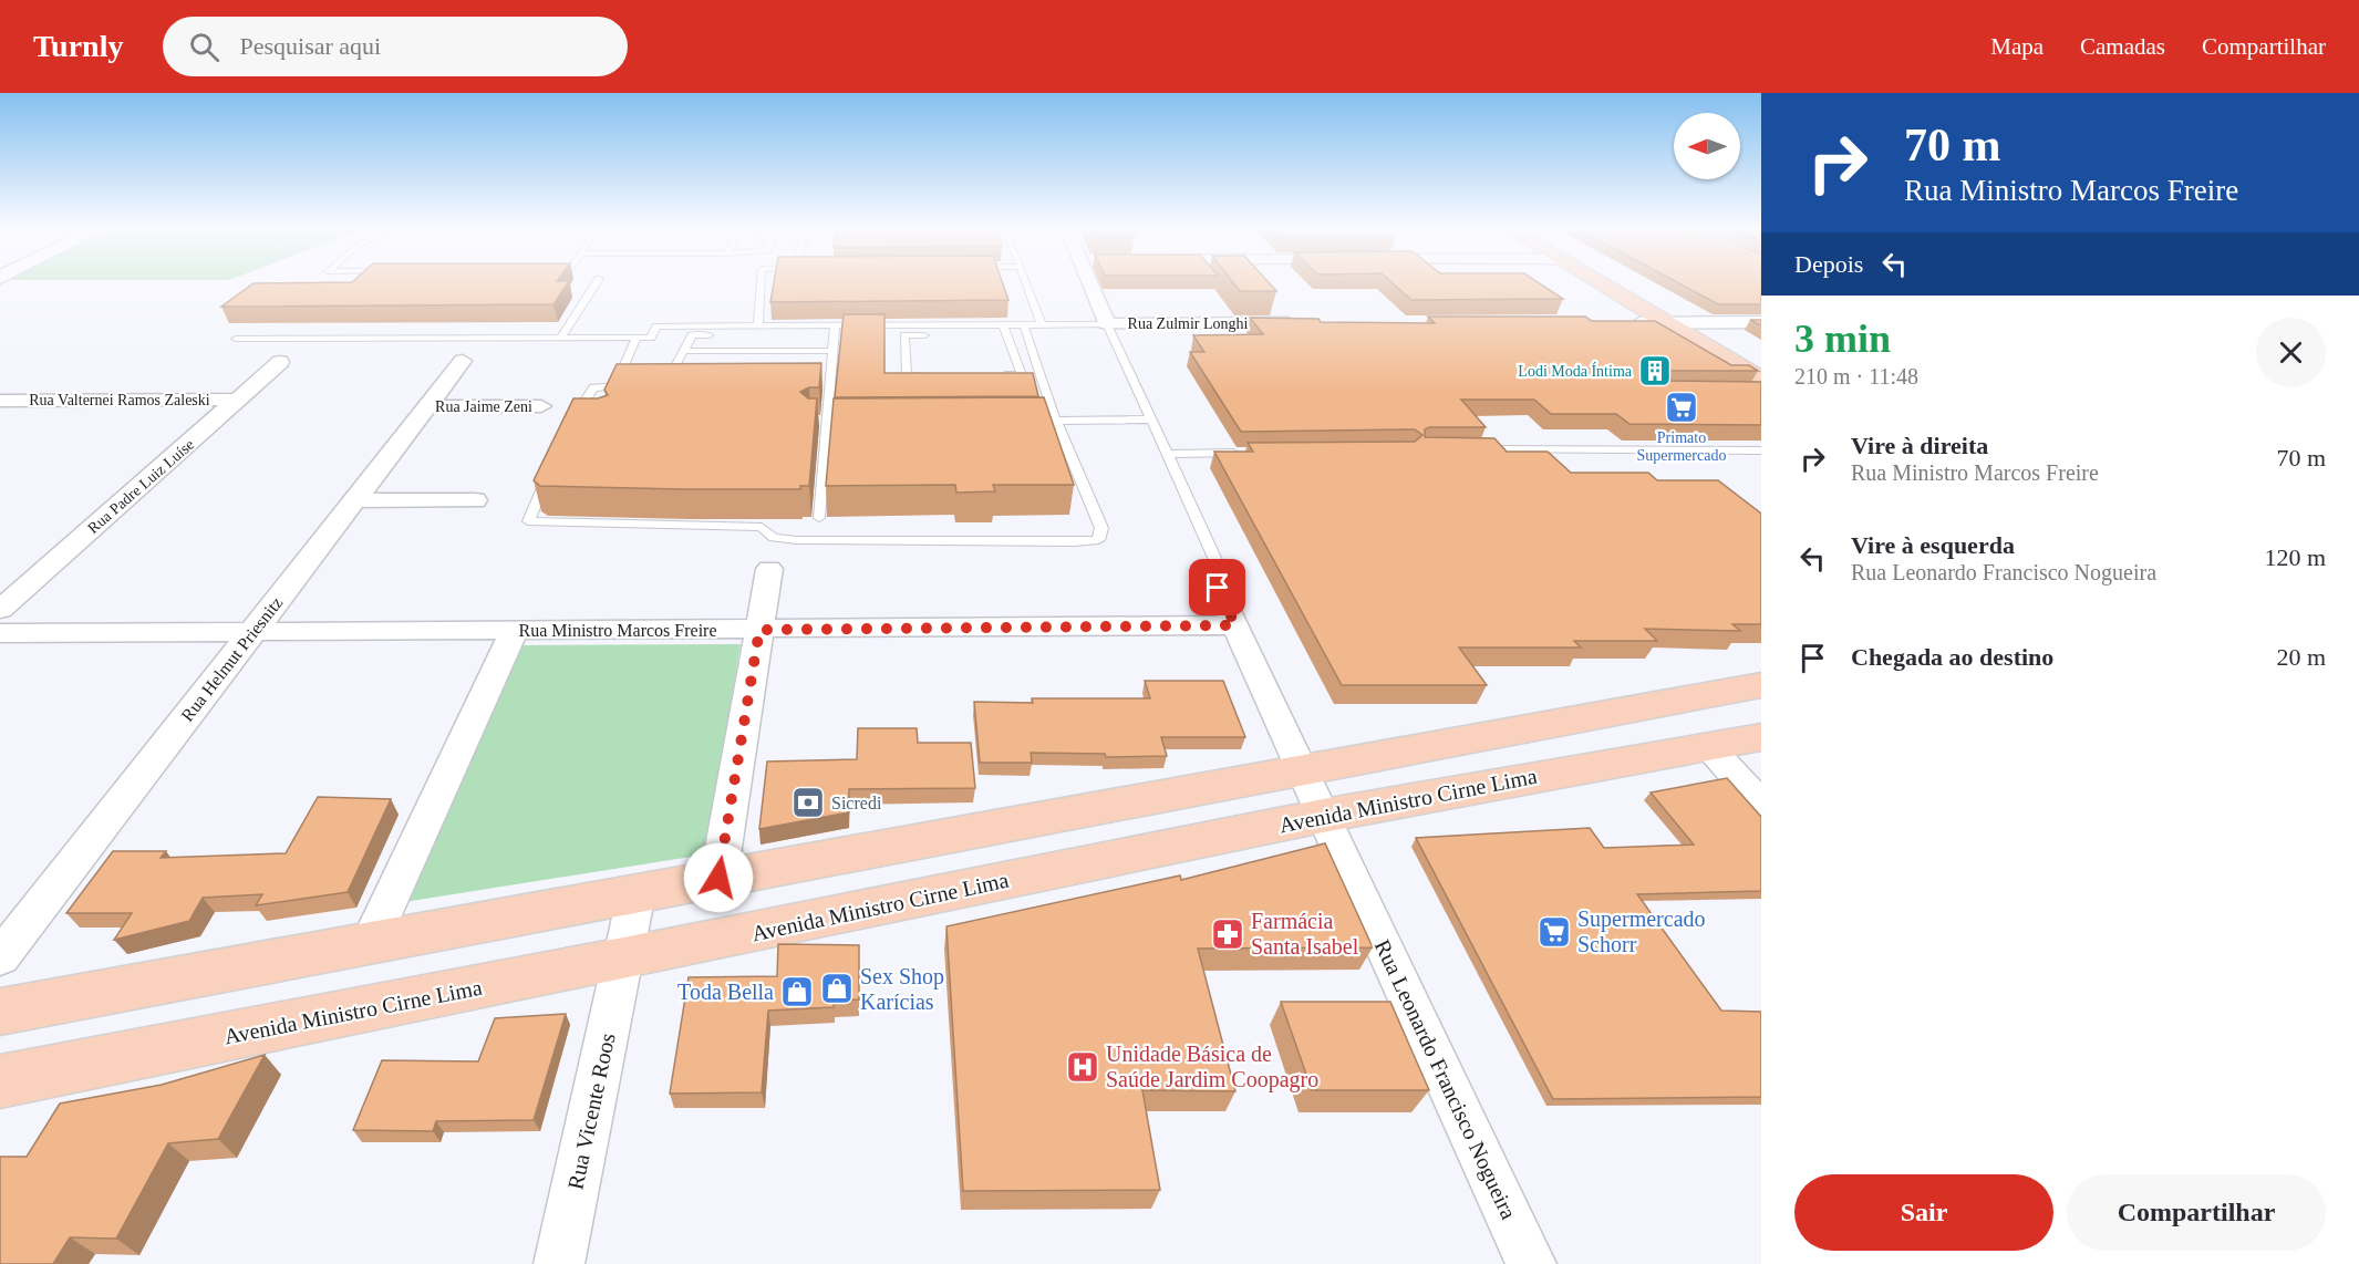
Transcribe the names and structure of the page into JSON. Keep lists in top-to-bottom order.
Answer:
{
  "streets": {
    "main road": ["Avenida Ministro Cirne Lima"],
    "street": [
      "Rua Zulmir Longhi",
      "Rua Valternei Ramos Zaleski",
      "Rua Jaime Zeni",
      "Rua Padre Luiz Luíse",
      "Rua Ministro Marcos Freire",
      "Rua Helmut Priesnitz",
      "Rua Leonardo Francisco Nogueira",
      "Rua Vicente Roos"
    ]
  },
  "crossings": [
    ["Rua Valternei Ramos Zaleski", "Rua Padre Luiz Luíse"],
    ["Rua Jaime Zeni", "Rua Helmut Priesnitz"],
    ["Rua Ministro Marcos Freire", "Rua Helmut Priesnitz"],
    ["Rua Ministro Marcos Freire", "Rua Leonardo Francisco Nogueira"],
    ["Avenida Ministro Cirne Lima", "Rua Leonardo Francisco Nogueira"],
    ["Avenida Ministro Cirne Lima", "Rua Vicente Roos"]
  ],
  "places": {
    "building": ["Lodi Moda Íntima"],
    "supermarket": ["Primato Supermercado", "Supermercado Schorr"],
    "bank": ["Sicredi"],
    "pharmacy": ["Farmácia Santa Isabel"],
    "shop": ["Sex Shop Karícias", "Toda Bella"],
    "hospital": ["Unidade Básica de Saúde Jardim Coopagro"]
  },
  "north": "left",
  "page": {
    "header": "Turnly",
    "search": "Pesquisar aqui",
    "nav": ["Mapa", "Camadas", "Compartilhar"],
    "turn": ["70 m", "Rua Ministro Marcos Freire"],
    "then": "Depois",
    "heading": ["3 min", "210 m · 11:48"],
    "list": [
      {
        "name": "Vire à direita",
        "note": "Rua Ministro Marcos Freire",
        "value": "70 m"
      },
      {
        "name": "Vire à esquerda",
        "note": "Rua Leonardo Francisco Nogueira",
        "value": "120 m"
      },
      {
        "name": "Chegada ao destino",
        "value": "20 m"
      }
    ],
    "buttons": ["Sair", "Compartilhar"]
  }
}
